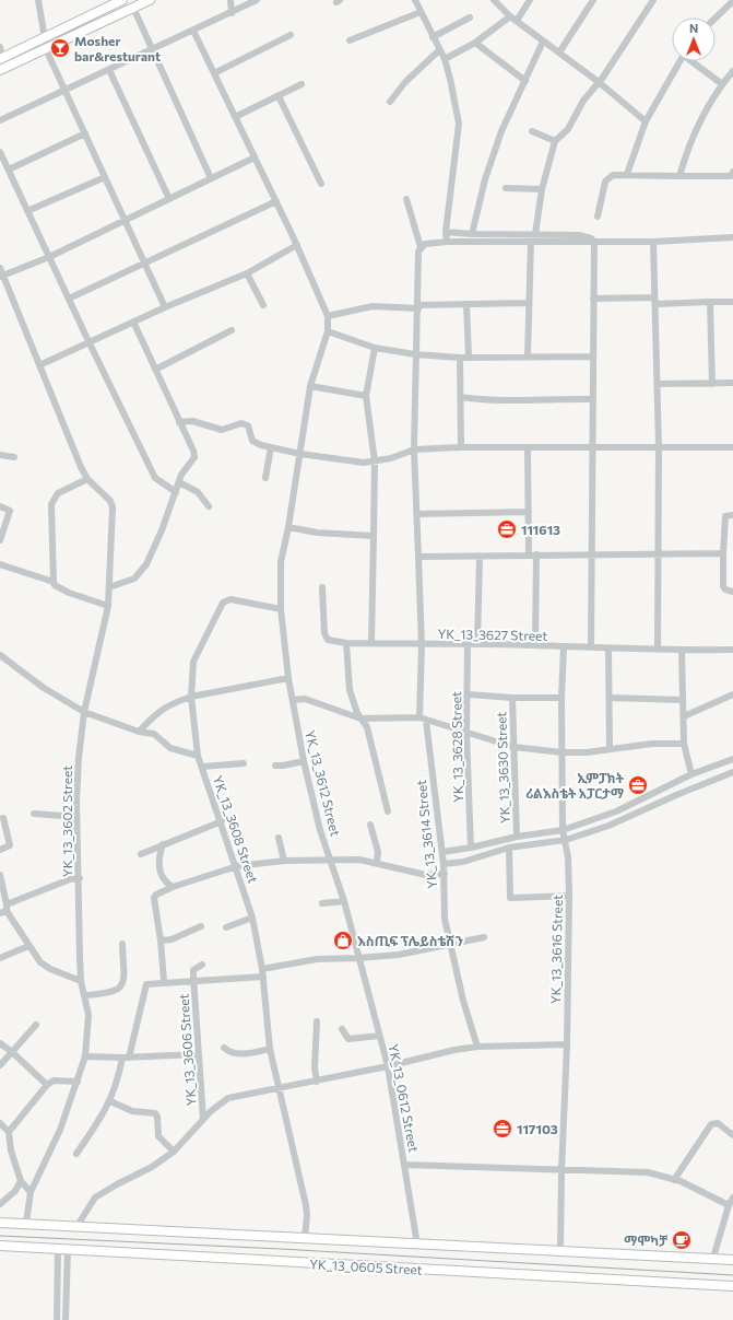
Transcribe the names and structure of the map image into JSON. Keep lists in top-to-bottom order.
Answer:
{
  "streets": {
    "main road": ["YK_13_0605 Street"],
    "street": [
      "YK_13_3627 Street",
      "YK_13_3628 Street",
      "YK_13_3630 Street",
      "YK_13_3612 Street",
      "YK_13_3602 Street",
      "YK_13_3608 Street",
      "YK_13_3614 Street",
      "YK_13_3616 Street",
      "YK_13_3606 Street",
      "YK_13_0612 Street"
    ]
  },
  "crossings": [
    ["YK_13_3627 Street", "YK_13_3628 Street"],
    ["YK_13_3627 Street", "YK_13_3614 Street"],
    ["YK_13_3627 Street", "YK_13_3616 Street"],
    ["YK_13_3612 Street", "YK_13_3608 Street"],
    ["YK_13_3612 Street", "YK_13_0612 Street"],
    ["YK_13_3602 Street", "YK_13_0605 Street"],
    ["YK_13_3616 Street", "YK_13_0605 Street"],
    ["YK_13_0612 Street", "YK_13_0605 Street"]
  ],
  "places": {
    "bar": ["Mosher bar&resturant"],
    "office": ["111613", "ኢምፓክት ሪልእስቴት አፓርታማ", "117103"],
    "shop": ["እስጢፍ ፕሌይስቴሽን"],
    "cafe": ["ማሞካቻ"]
  },
  "north": "top"
}
